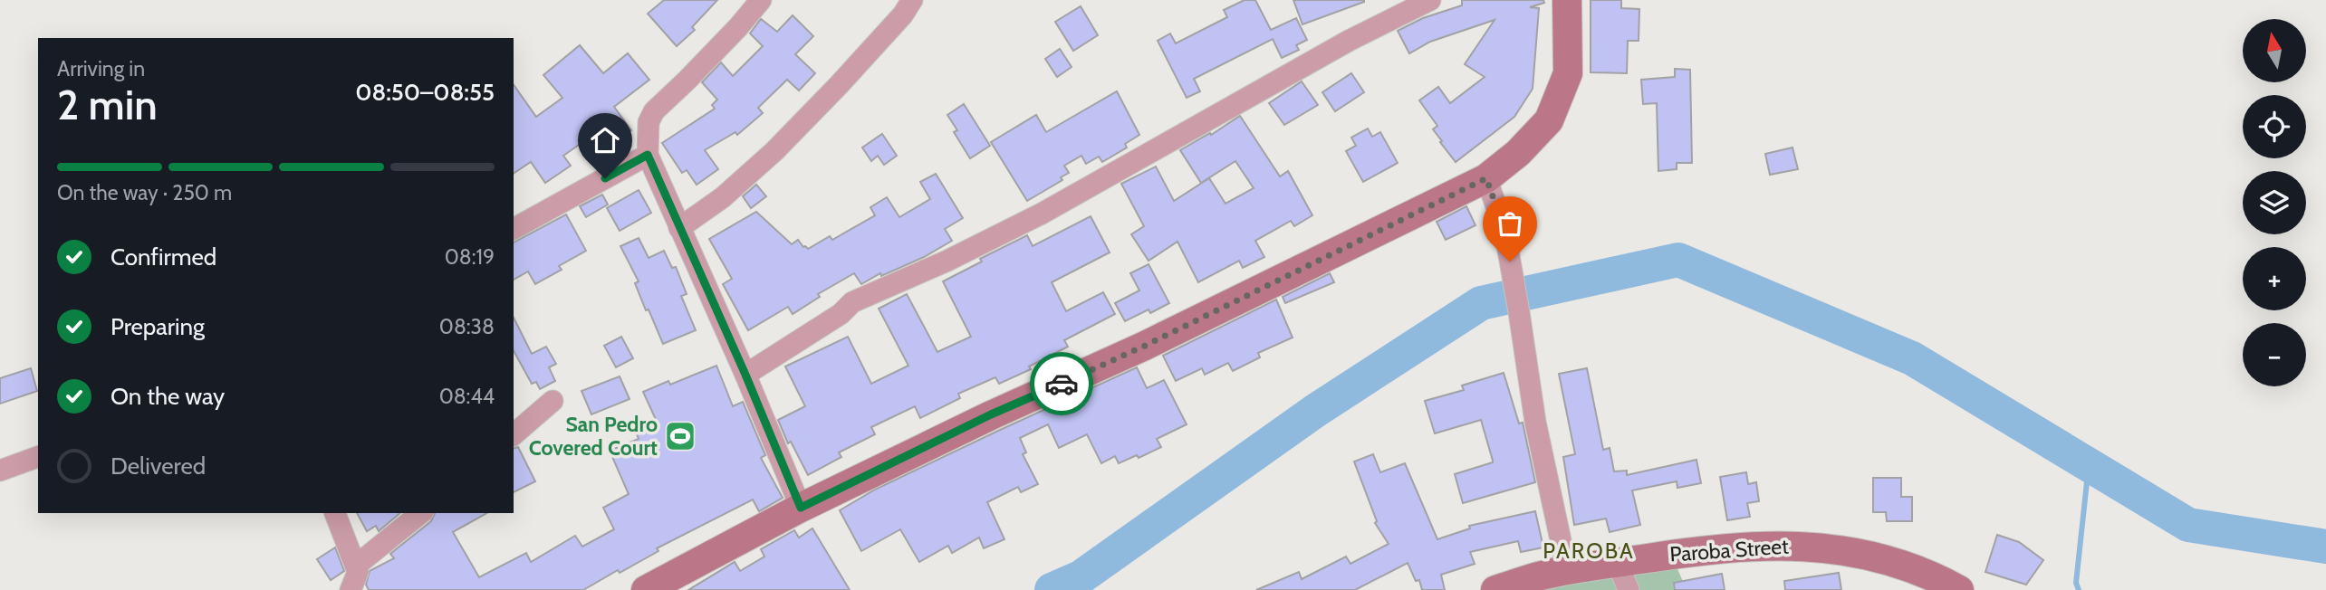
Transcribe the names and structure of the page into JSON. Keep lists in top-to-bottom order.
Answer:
{
  "streets": {
    "main road": ["Paroba Street"]
  },
  "districts": ["PAROBA"],
  "places": {
    "sports": ["San Pedro Covered Court"]
  },
  "north": "top",
  "page": {
    "map_buttons": ["+", "−"],
    "heading": ["2 min", "Arriving in", "08:50–08:55"],
    "bar": "On the way · 250 m",
    "list": [
      ["Confirmed", "08:19"],
      ["Preparing", "08:38"],
      ["On the way", "08:44"],
      "Delivered"
    ]
  }
}
